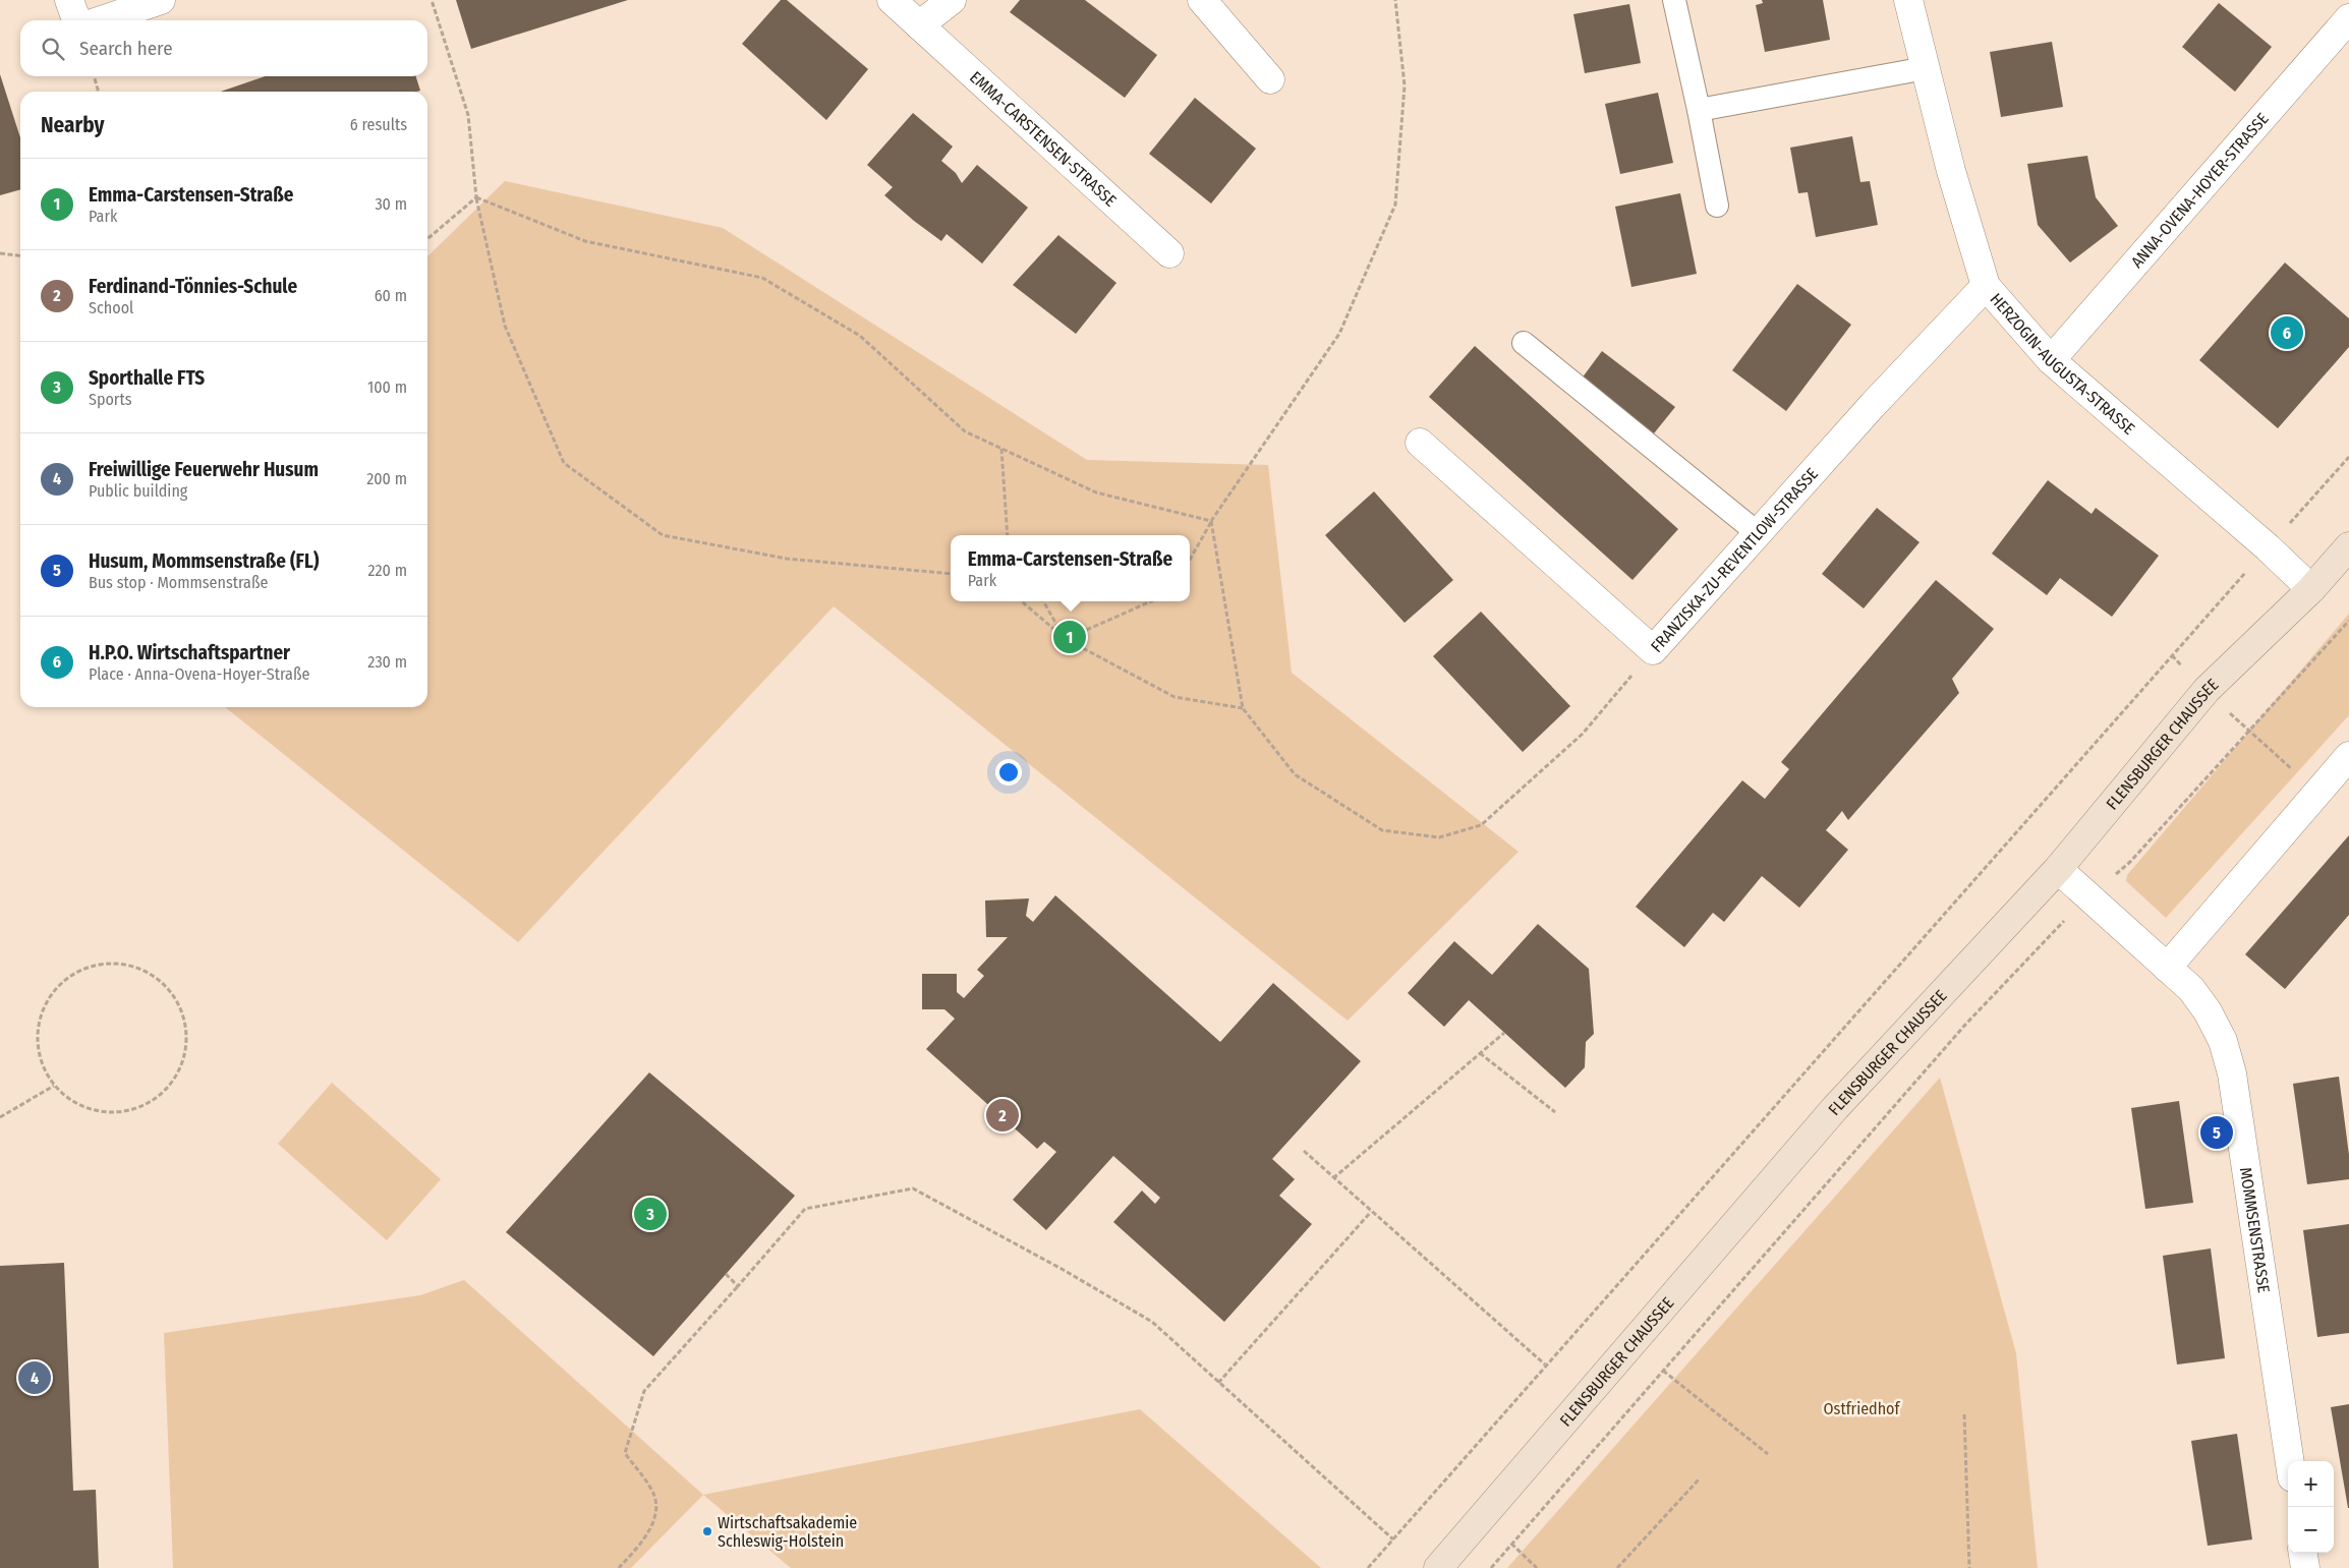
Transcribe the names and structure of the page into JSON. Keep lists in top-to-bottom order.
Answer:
{
  "streets": {
    "main road": ["FLENSBURGER CHAUSSEE"],
    "street": [
      "EMMA-CARSTENSEN-STRASSE",
      "ANNA-OVENA-HOYER-STRASSE",
      "HERZOGIN-AUGUSTA-STRASSE",
      "FRANZISKA-ZU-REVENTLOW-STRASSE",
      "MOMMSENSTRASSE"
    ]
  },
  "crossings": [
    ["ANNA-OVENA-HOYER-STRASSE", "HERZOGIN-AUGUSTA-STRASSE"],
    ["HERZOGIN-AUGUSTA-STRASSE", "FRANZISKA-ZU-REVENTLOW-STRASSE"],
    ["HERZOGIN-AUGUSTA-STRASSE", "FLENSBURGER CHAUSSEE"],
    ["FLENSBURGER CHAUSSEE", "MOMMSENSTRASSE"]
  ],
  "parks": ["Ostfriedhof"],
  "places": ["Wirtschaftsakademie Schleswig-Holstein"],
  "page": {
    "search": "Search here",
    "heading": ["Nearby", "6 results"],
    "list": [
      {
        "mark": "1",
        "name": "Emma-Carstensen-Straße",
        "note": "Park",
        "value": "30 m"
      },
      {
        "mark": "2",
        "name": "Ferdinand-Tönnies-Schule",
        "note": "School",
        "value": "60 m"
      },
      {
        "mark": "3",
        "name": "Sporthalle FTS",
        "note": "Sports",
        "value": "100 m"
      },
      {
        "mark": "4",
        "name": "Freiwillige Feuerwehr Husum",
        "note": "Public building",
        "value": "200 m"
      },
      {
        "mark": "5",
        "name": "Husum, Mommsenstraße (FL)",
        "note": "Bus stop · Mommsenstraße",
        "value": "220 m"
      },
      {
        "mark": "6",
        "name": "H.P.O. Wirtschaftspartner",
        "note": "Place · Anna-Ovena-Hoyer-Straße",
        "value": "230 m"
      }
    ],
    "pins": [
      "6",
      "1",
      "2",
      "5",
      "3",
      "4"
    ],
    "popup": ["Emma-Carstensen-Straße", "Park"],
    "map_buttons": ["+", "−"]
  }
}
